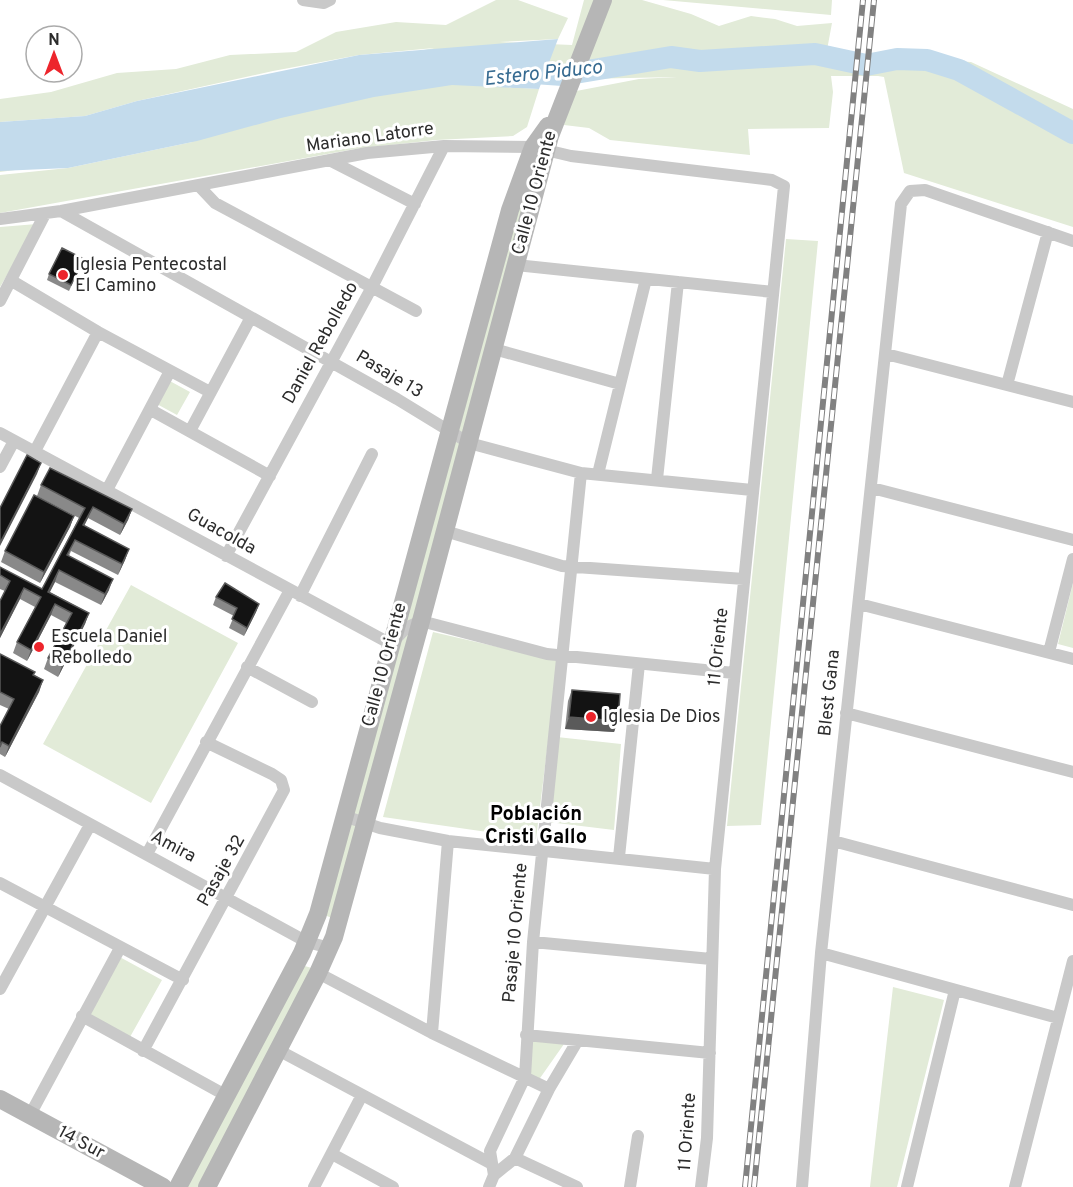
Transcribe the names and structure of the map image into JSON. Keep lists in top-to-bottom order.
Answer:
{
  "streets": {
    "main road": ["Calle 10 Oriente", "14 Sur"],
    "street": [
      "Mariano Latorre",
      "Daniel Rebolledo",
      "Pasaje 13",
      "Guacolda",
      "11 Oriente",
      "Blest Gana",
      "Amira",
      "Pasaje 32",
      "Pasaje 10 Oriente"
    ]
  },
  "crossings": [
    ["Mariano Latorre", "Calle 10 Oriente"],
    ["Mariano Latorre", "Daniel Rebolledo"],
    ["Mariano Latorre", "Pasaje 13"],
    ["Mariano Latorre", "11 Oriente"],
    ["Calle 10 Oriente", "Pasaje 13"],
    ["Calle 10 Oriente", "Guacolda"],
    ["Calle 10 Oriente", "Amira"],
    ["Daniel Rebolledo", "Pasaje 13"],
    ["Daniel Rebolledo", "Guacolda"],
    ["Pasaje 13", "11 Oriente"],
    ["Pasaje 13", "Pasaje 10 Oriente"],
    ["Amira", "Pasaje 32"]
  ],
  "districts": ["Población Cristi Gallo"],
  "water": ["Estero Piduco"],
  "places": ["Iglesia Pentecostal El Camino", "Escuela Daniel Rebolledo", "Iglesia De Dios"],
  "north": "top"
}
